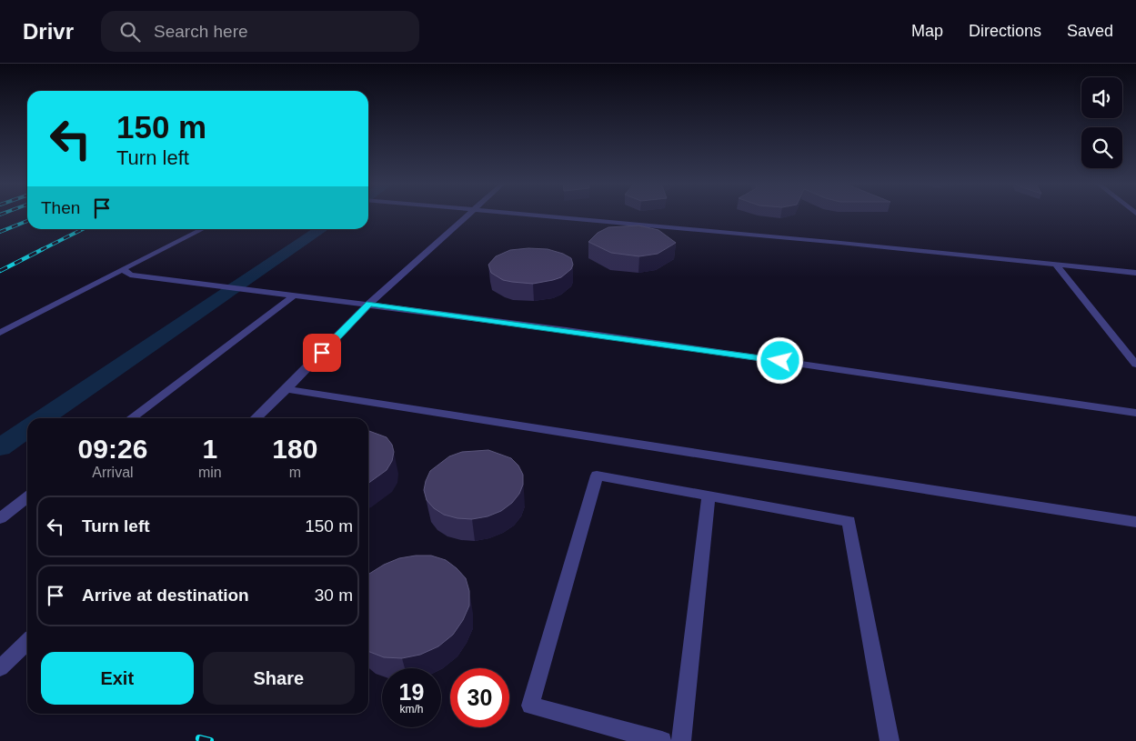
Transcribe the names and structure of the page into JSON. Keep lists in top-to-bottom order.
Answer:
{
  "page": {
    "header": "Drivr",
    "search": "Search here",
    "nav": ["Map", "Directions", "Saved"],
    "turn": ["150 m", "Turn left"],
    "then": "Then",
    "eta": [
      "09:26",
      "Arrival",
      "1",
      "min",
      "180",
      "m"
    ],
    "list": [
      {
        "name": "Turn left",
        "value": "150 m"
      },
      {
        "name": "Arrive at destination",
        "value": "30 m"
      }
    ],
    "buttons": ["Exit", "Share"],
    "speed": "19 km/h",
    "limit": "30"
  }
}
